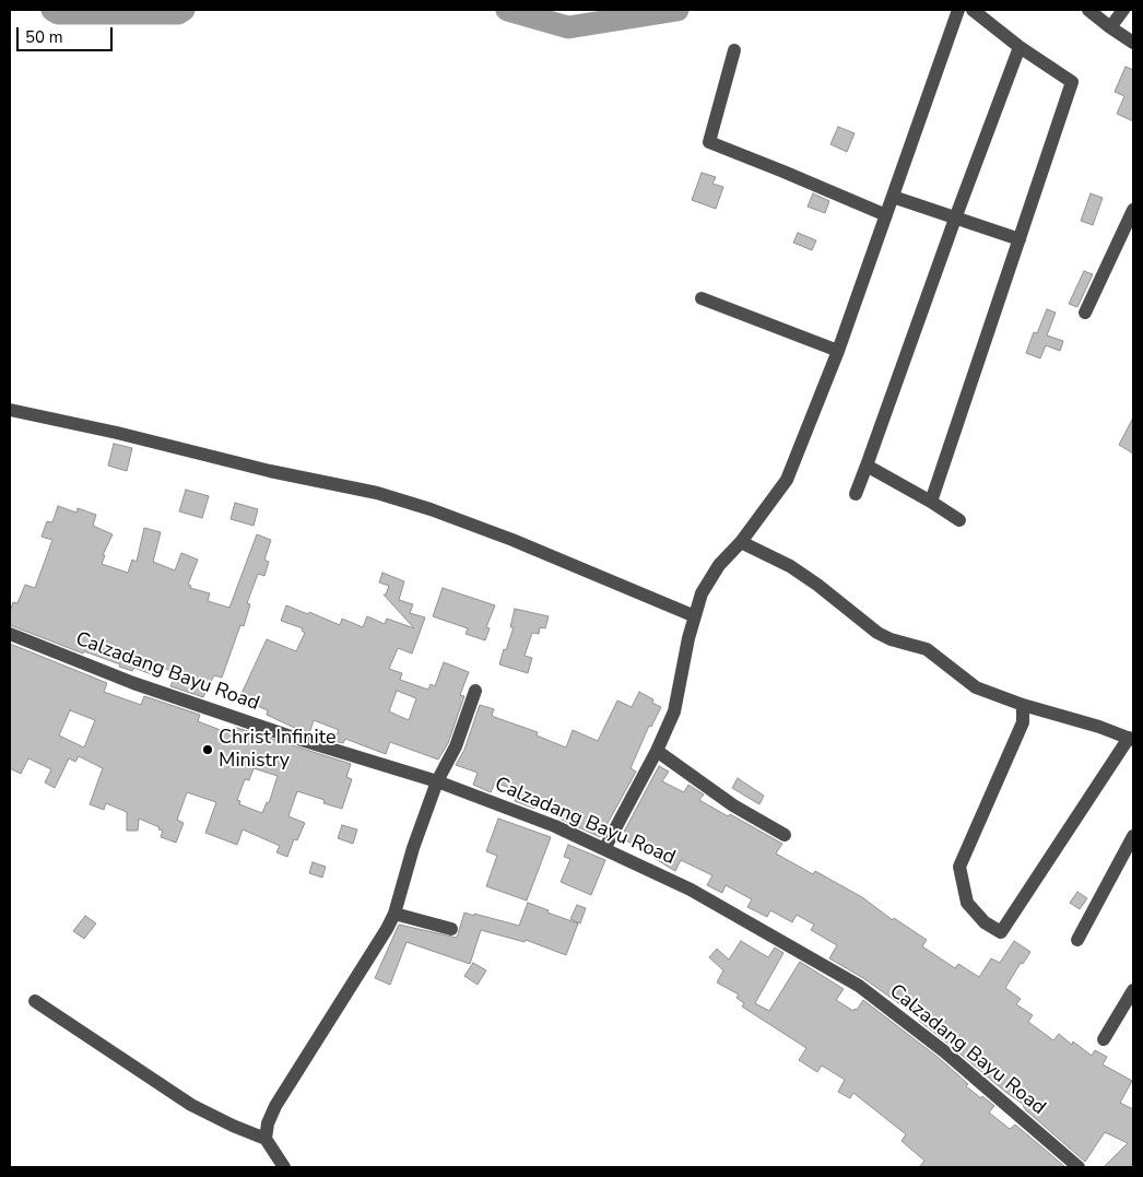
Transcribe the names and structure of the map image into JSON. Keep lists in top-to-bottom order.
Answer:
{
  "streets": {
    "street": ["Calzadang Bayu Road"]
  },
  "places": ["Christ Infinite Ministry"],
  "scale_bar": "50 m"
}
